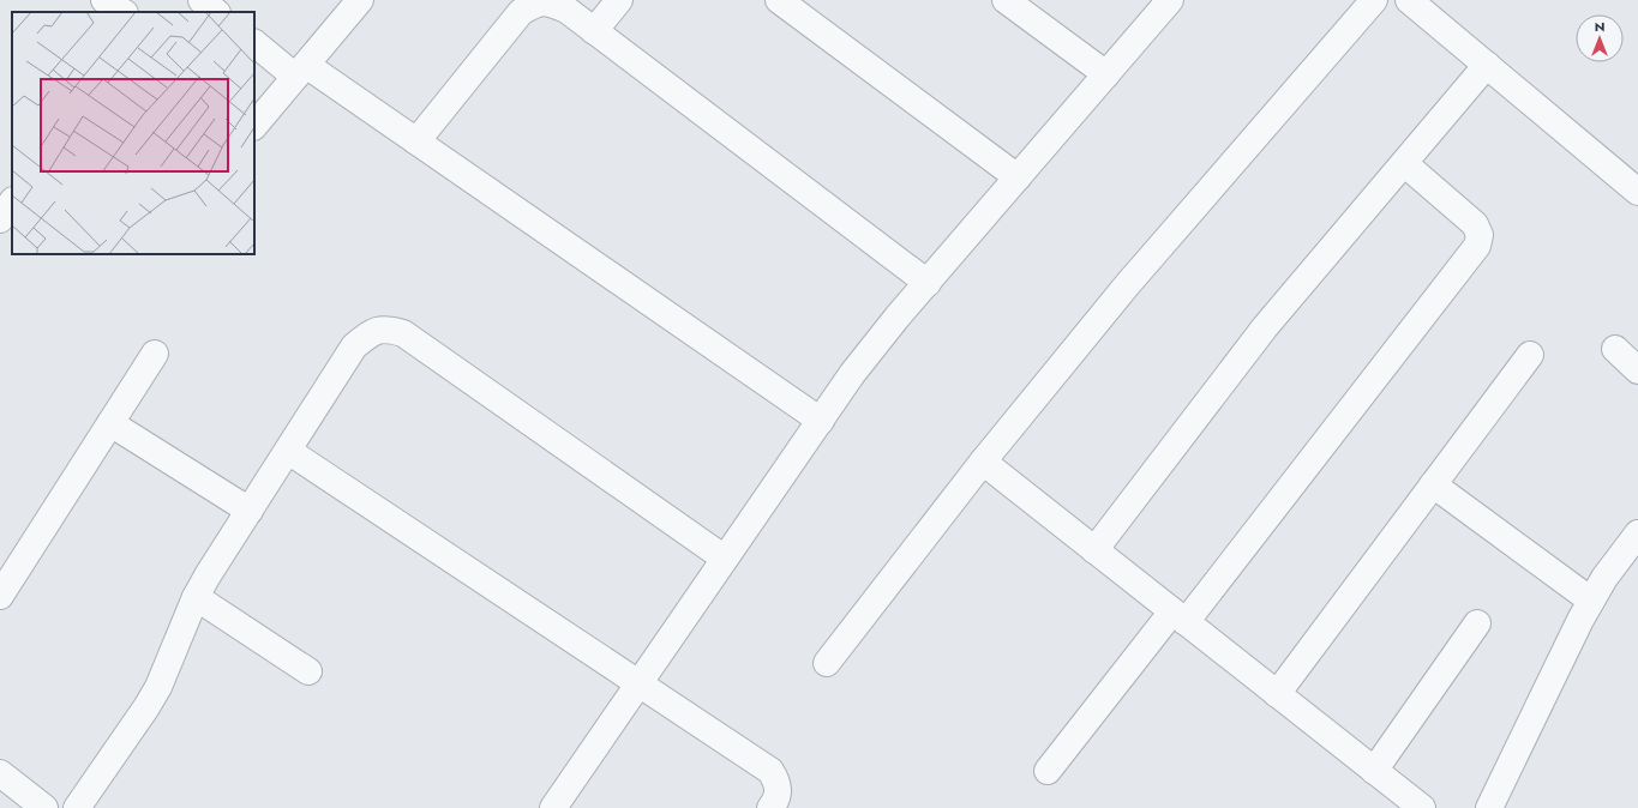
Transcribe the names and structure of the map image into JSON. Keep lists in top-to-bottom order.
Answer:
{
  "north": "top"
}
